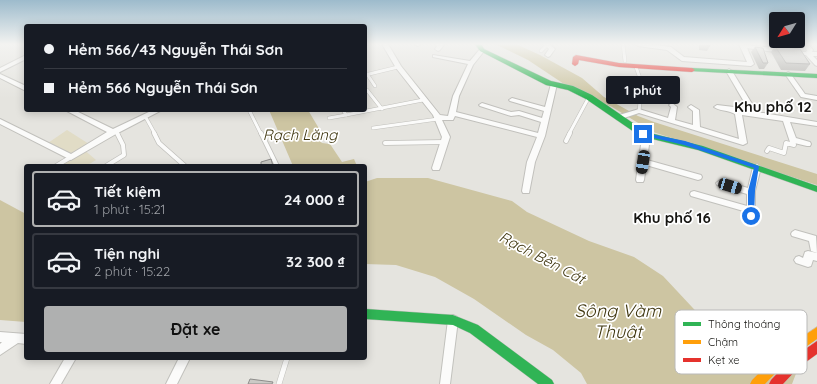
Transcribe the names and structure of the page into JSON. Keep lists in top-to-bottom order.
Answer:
{
  "districts": ["Khu phố 12", "Khu phố 16"],
  "water": ["Rạch Lăng", "Rạch Bến Cát", "Sông Vàm Thuật"],
  "legend": ["Thông thoáng", "Chậm", "Kẹt xe"],
  "north": "bottom left",
  "page": {
    "banner": ["Hẻm 566/43 Nguyễn Thái Sơn", "Hẻm 566 Nguyễn Thái Sơn"],
    "bubble": "1 phút",
    "list": [
      {
        "name": "Tiết kiệm",
        "note": "1 phút · 15:21",
        "value": "24 000 ₫"
      },
      {
        "name": "Tiện nghi",
        "note": "2 phút · 15:22",
        "value": "32 300 ₫"
      }
    ],
    "buttons": "Đặt xe"
  }
}
